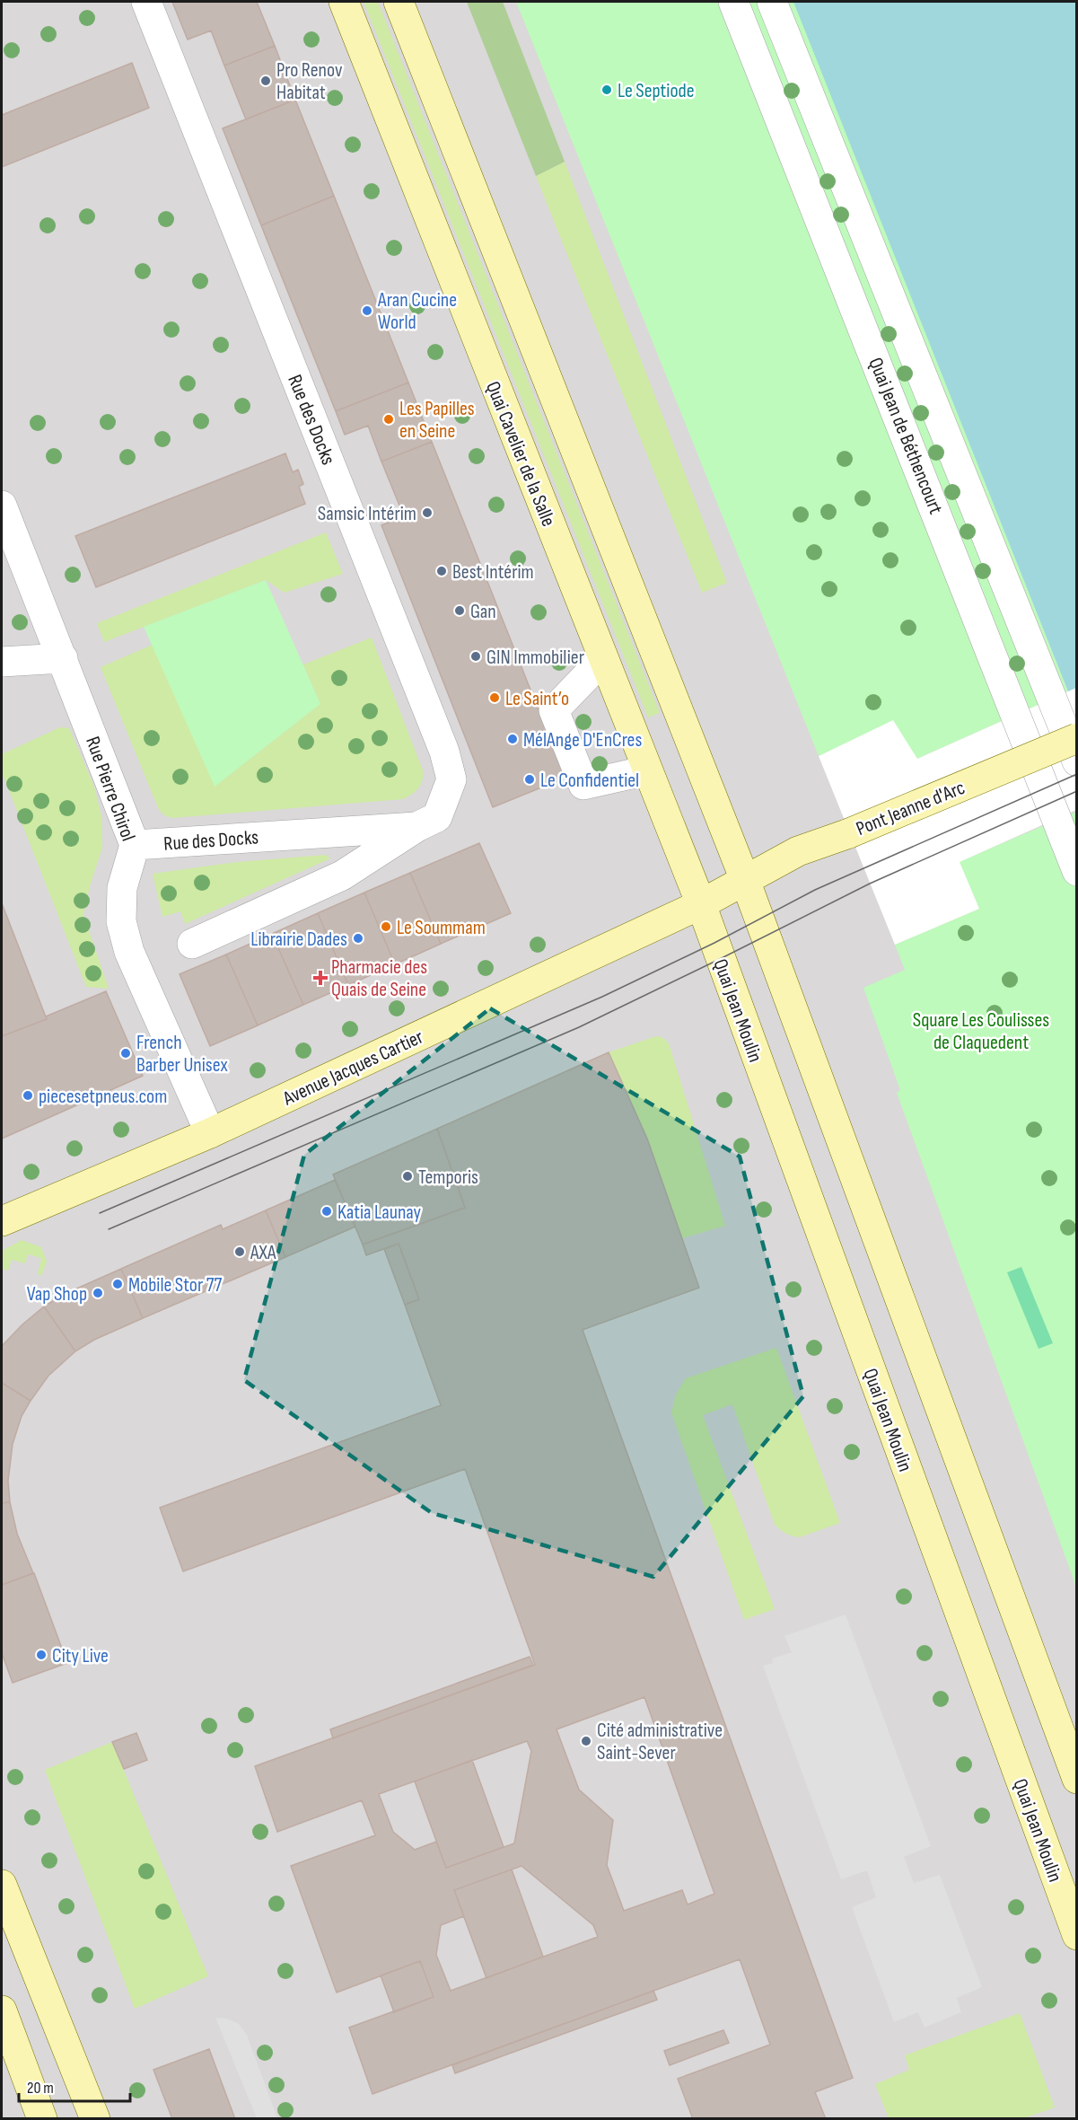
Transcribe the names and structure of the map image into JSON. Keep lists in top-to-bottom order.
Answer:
{
  "streets": {
    "main road": [
      "Quai Cavelier de la Salle",
      "Pont Jeanne d'Arc",
      "Quai Jean Moulin",
      "Avenue Jacques Cartier"
    ],
    "street": ["Rue des Docks", "Quai Jean de Béthencourt", "Rue Pierre Chirol"]
  },
  "crossings": [
    ["Rue des Docks", "Rue Pierre Chirol"],
    ["Quai Cavelier de la Salle", "Pont Jeanne d'Arc"],
    ["Quai Cavelier de la Salle", "Quai Jean Moulin"],
    ["Quai Cavelier de la Salle", "Avenue Jacques Cartier"],
    ["Rue Pierre Chirol", "Avenue Jacques Cartier"],
    ["Pont Jeanne d'Arc", "Quai Jean Moulin"],
    ["Pont Jeanne d'Arc", "Avenue Jacques Cartier"],
    ["Quai Jean Moulin", "Avenue Jacques Cartier"]
  ],
  "parks": ["Square Les Coulisses de Claquedent"],
  "places": {
    "other": [
      "Pro Renov Habitat",
      "Le Septiode",
      "Aran Cucine World",
      "Les Papilles en Seine",
      "Samsic Intérim",
      "Best Intérim",
      "Gan",
      "GIN Immobilier",
      "Le Saint’o",
      "MélAnge D'EnCres",
      "Le Confidentiel",
      "Le Soummam",
      "Librairie Dades",
      "French Barber Unisex",
      "piecesetpneus.com",
      "Temporis",
      "Katia Launay",
      "AXA",
      "Mobile Stor 77",
      "Vap Shop",
      "City Live",
      "Cité administrative Saint-Sever"
    ],
    "health": ["Pharmacie des Quais de Seine"]
  },
  "scale_bar": "20 m"
}
